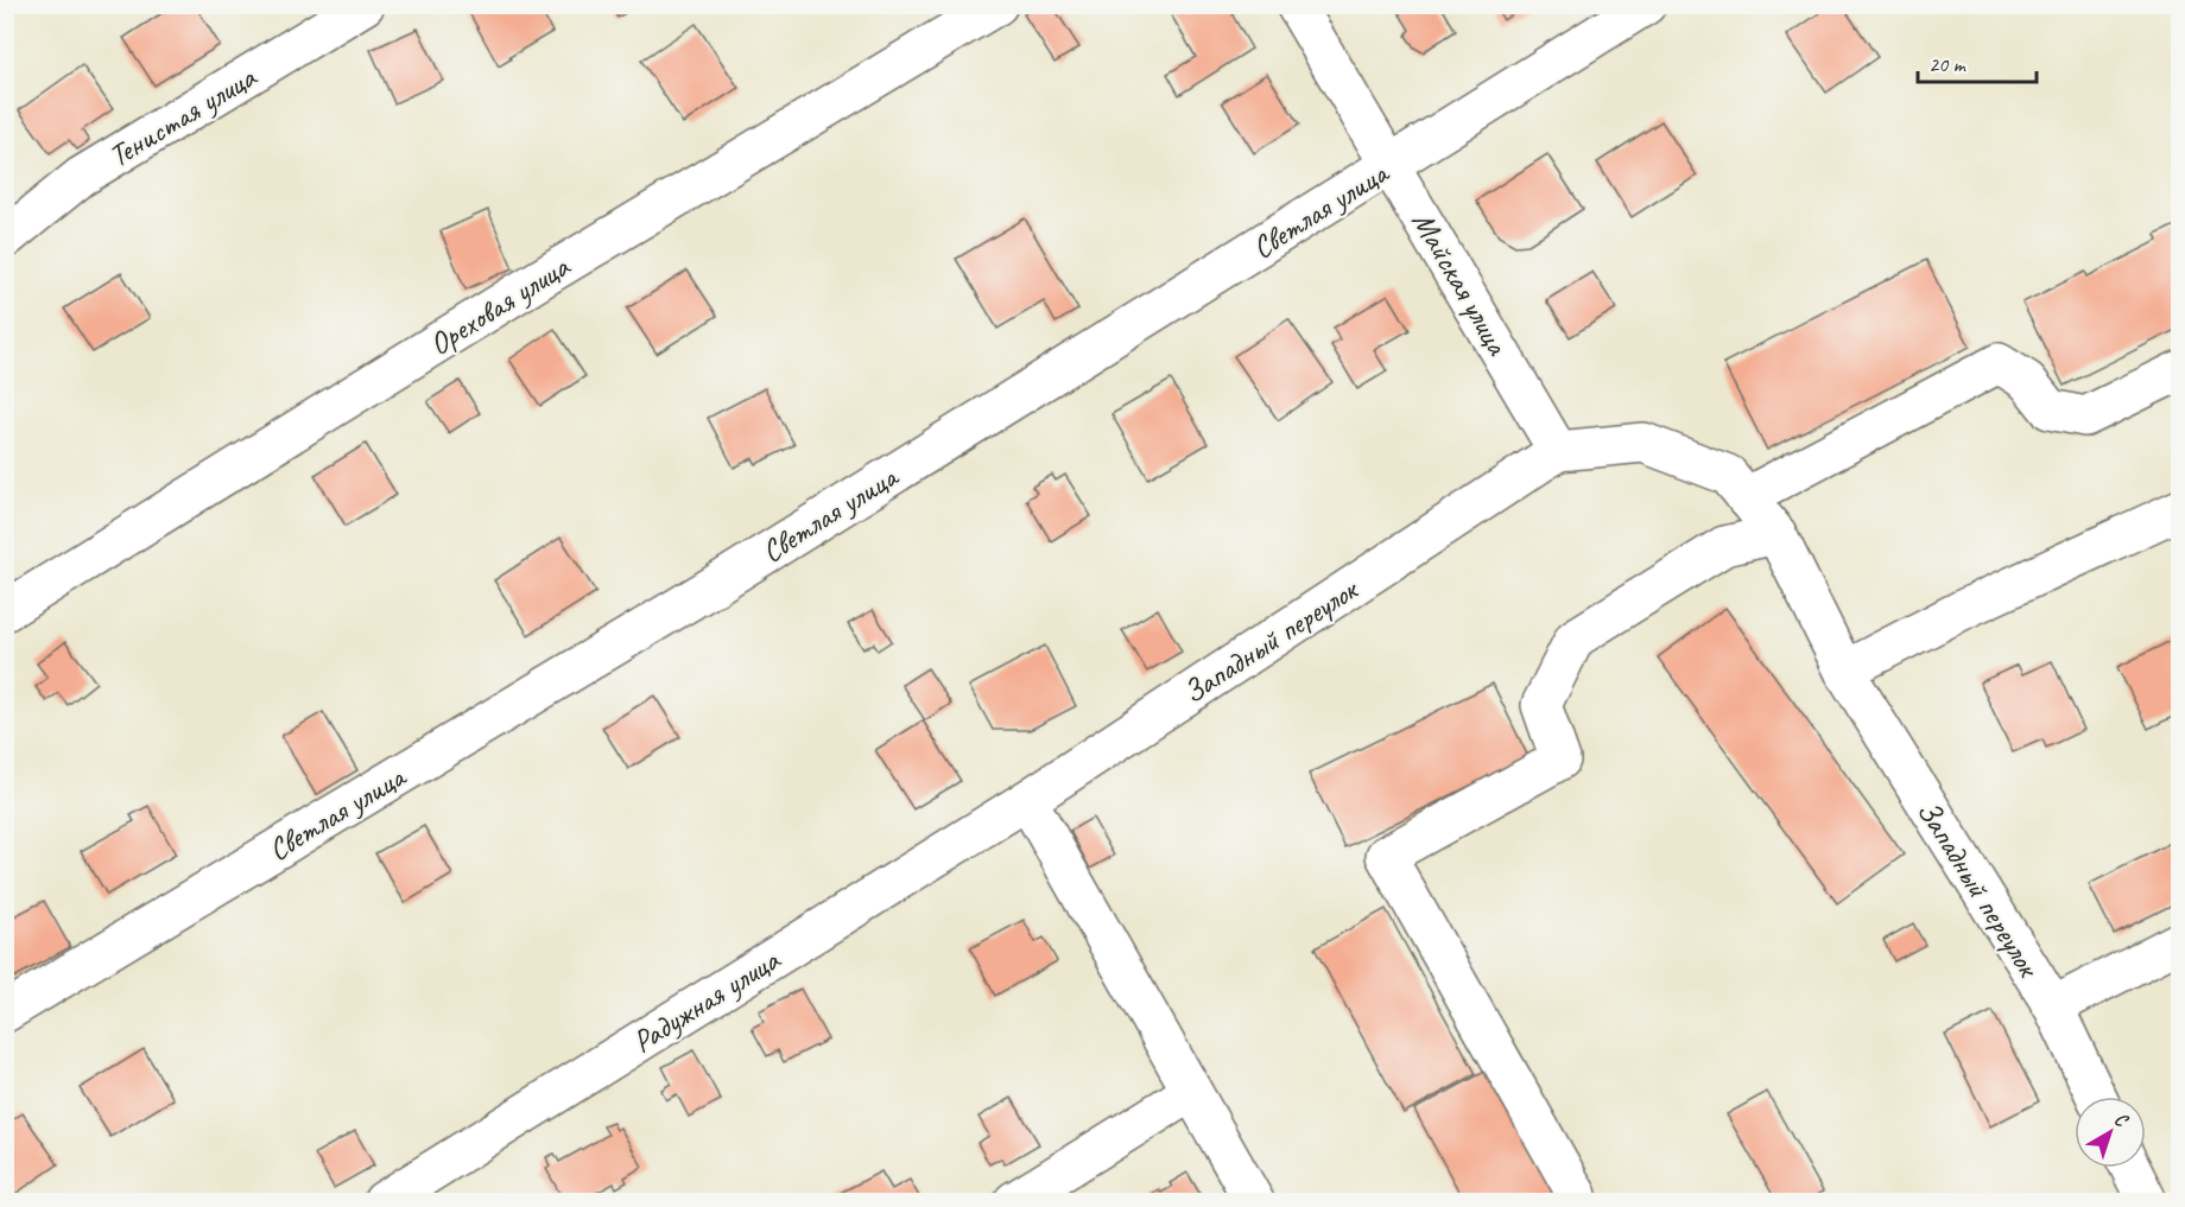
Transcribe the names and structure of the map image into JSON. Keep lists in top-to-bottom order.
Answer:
{
  "streets": {
    "street": [
      "Тенистая улица",
      "Светлая улица",
      "Майская улица",
      "Ореховая улица",
      "Западный переулок",
      "Радужная улица"
    ]
  },
  "crossings": [
    ["Светлая улица", "Майская улица"],
    ["Майская улица", "Западный переулок"],
    ["Западный переулок", "Радужная улица"]
  ],
  "scale_bar": "20 m",
  "north": "top right"
}
